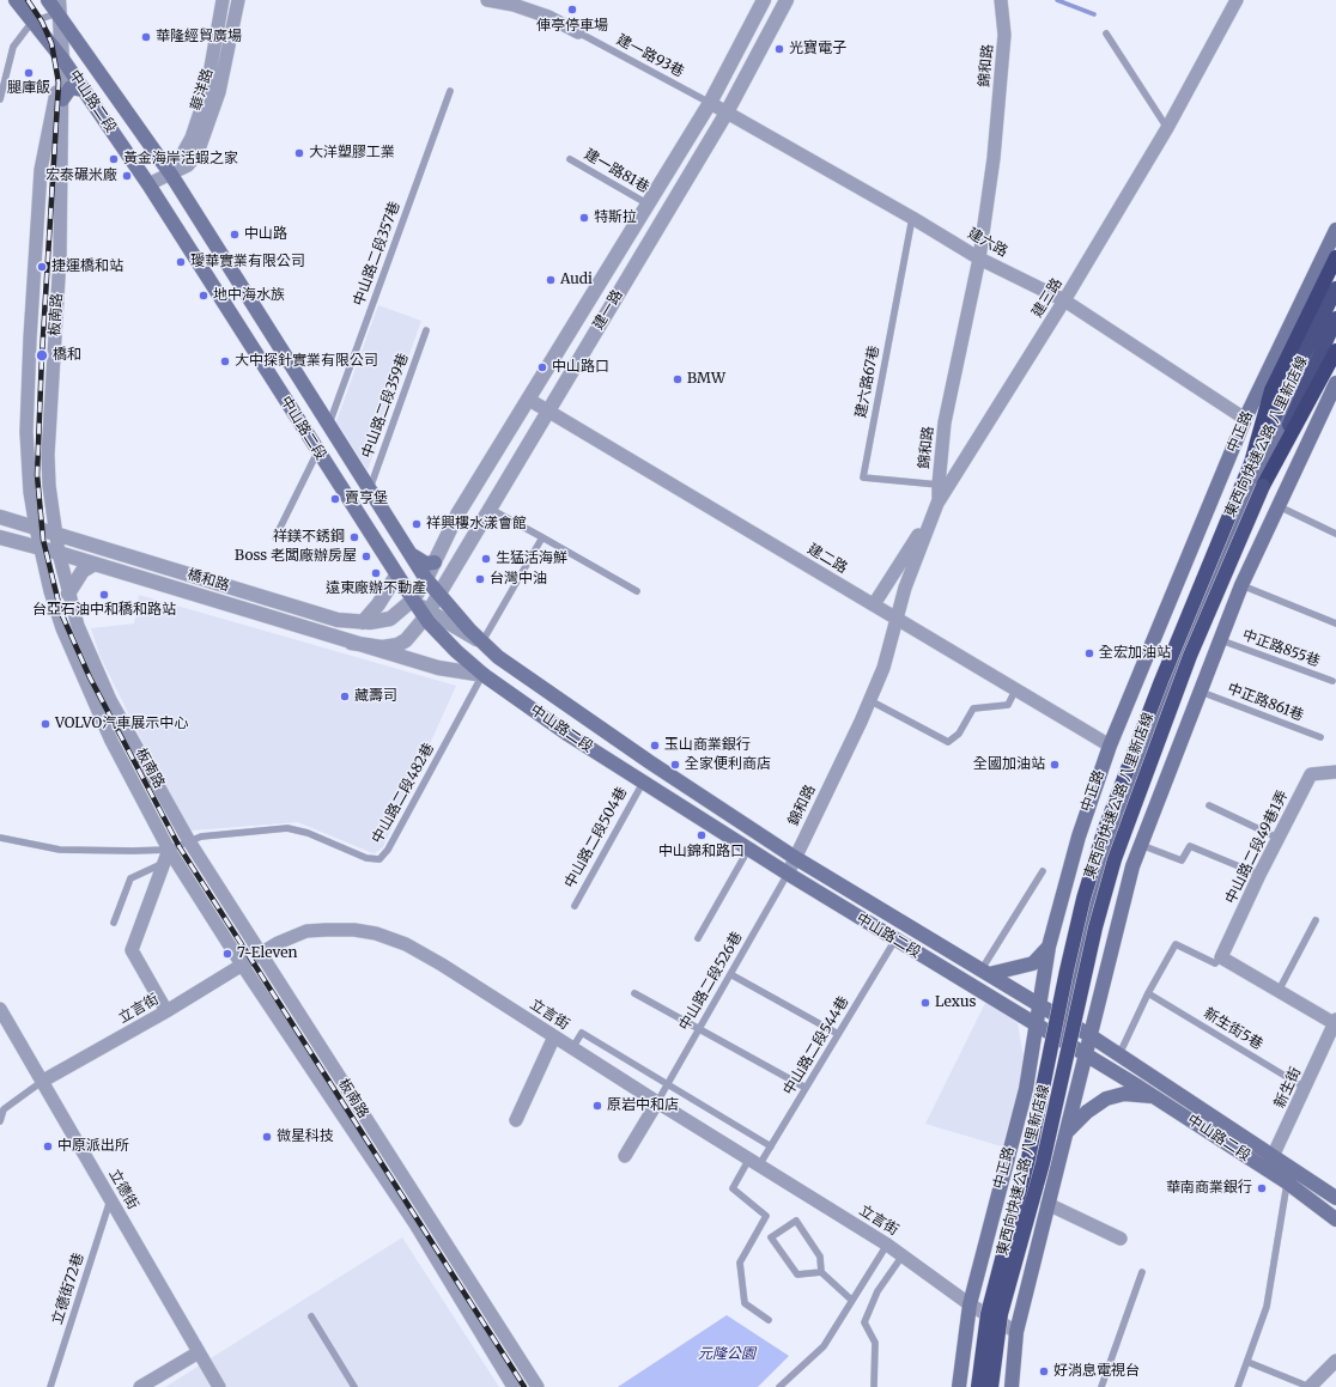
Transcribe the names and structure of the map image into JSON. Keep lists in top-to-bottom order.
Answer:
{
  "streets": {
    "highway": ["東西向快速公路 八里新店線"],
    "main road": ["中山路二段", "中正路"],
    "street": [
      "錦和路",
      "華洋路",
      "建六路",
      "建三路",
      "建一路",
      "板南路",
      "建二路",
      "橋和路",
      "中山路二段49巷1弄",
      "立言街",
      "新生街",
      "立德街"
    ],
    "lane": [
      "建一路93巷",
      "建一路81巷",
      "中山路二段357巷",
      "建六路67巷",
      "中山路二段359巷",
      "中正路855巷",
      "中正路861巷",
      "中山路二段482巷",
      "中山路二段504巷",
      "中山路二段526巷",
      "新生街5巷",
      "中山路二段544巷",
      "立德街72巷"
    ]
  },
  "crossings": [
    ["建一路93巷", "建六路"],
    ["建一路93巷", "建一路"],
    ["錦和路", "中山路二段"],
    ["錦和路", "建六路"],
    ["錦和路", "建三路"],
    ["錦和路", "建六路67巷"],
    ["錦和路", "建二路"],
    ["錦和路", "中山路二段526巷"],
    ["華洋路", "中山路二段"],
    ["中山路二段", "中山路二段357巷"],
    ["中山路二段", "建一路"],
    ["中山路二段", "板南路"],
    ["中山路二段", "中山路二段359巷"],
    ["中山路二段", "中正路"],
    ["中山路二段", "橋和路"],
    ["中山路二段", "中山路二段482巷"],
    ["中山路二段", "中山路二段504巷"],
    ["中山路二段", "中山路二段526巷"],
    ["中山路二段", "中山路二段544巷"],
    ["中山路二段", "新生街"],
    ["建一路81巷", "建一路"],
    ["建六路", "建三路"],
    ["建六路", "建一路"],
    ["建六路", "建六路67巷"],
    ["建六路", "中正路"],
    ["建三路", "建二路"],
    ["建一路", "建二路"],
    ["建一路", "橋和路"],
    ["板南路", "橋和路"],
    ["板南路", "中山路二段482巷"],
    ["板南路", "立言街"],
    ["中正路", "建二路"],
    ["中正路", "立言街"],
    ["橋和路", "中山路二段482巷"],
    ["中山路二段526巷", "立言街"],
    ["立言街", "中山路二段544巷"],
    ["立言街", "立德街"],
    ["新生街5巷", "新生街"],
    ["立德街", "立德街72巷"]
  ],
  "parks": ["元隆公園"],
  "places": [
    "俥亭停車場",
    "華隆經貿廣場",
    "光寶電子",
    "腿庫飯",
    "大洋塑膠工業",
    "黃金海岸活蝦之家",
    "宏泰碾米廠",
    "特斯拉",
    "中山路",
    "璦華實業有限公司",
    "捷運橋和站",
    "Audi",
    "地中海水族",
    "橋和",
    "大中探針實業有限公司",
    "中山路口",
    "BMW",
    "賣亨堡",
    "祥興樓水漾會館",
    "祥鎂不銹鋼",
    "Boss 老闆廠辦房屋",
    "生猛活海鮮",
    "遠東廠辦不動產",
    "台灣中油",
    "台亞石油中和穚和路站",
    "全宏加油站",
    "藏壽司",
    "VOLVO汽車展示中心",
    "玉山商業銀行",
    "全家便利商店",
    "全國加油站",
    "中山錦和路口",
    "7-Eleven",
    "Lexus",
    "原岩中和店",
    "微星科技",
    "中原派出所",
    "華南商業銀行",
    "好消息電視台"
  ]
}
